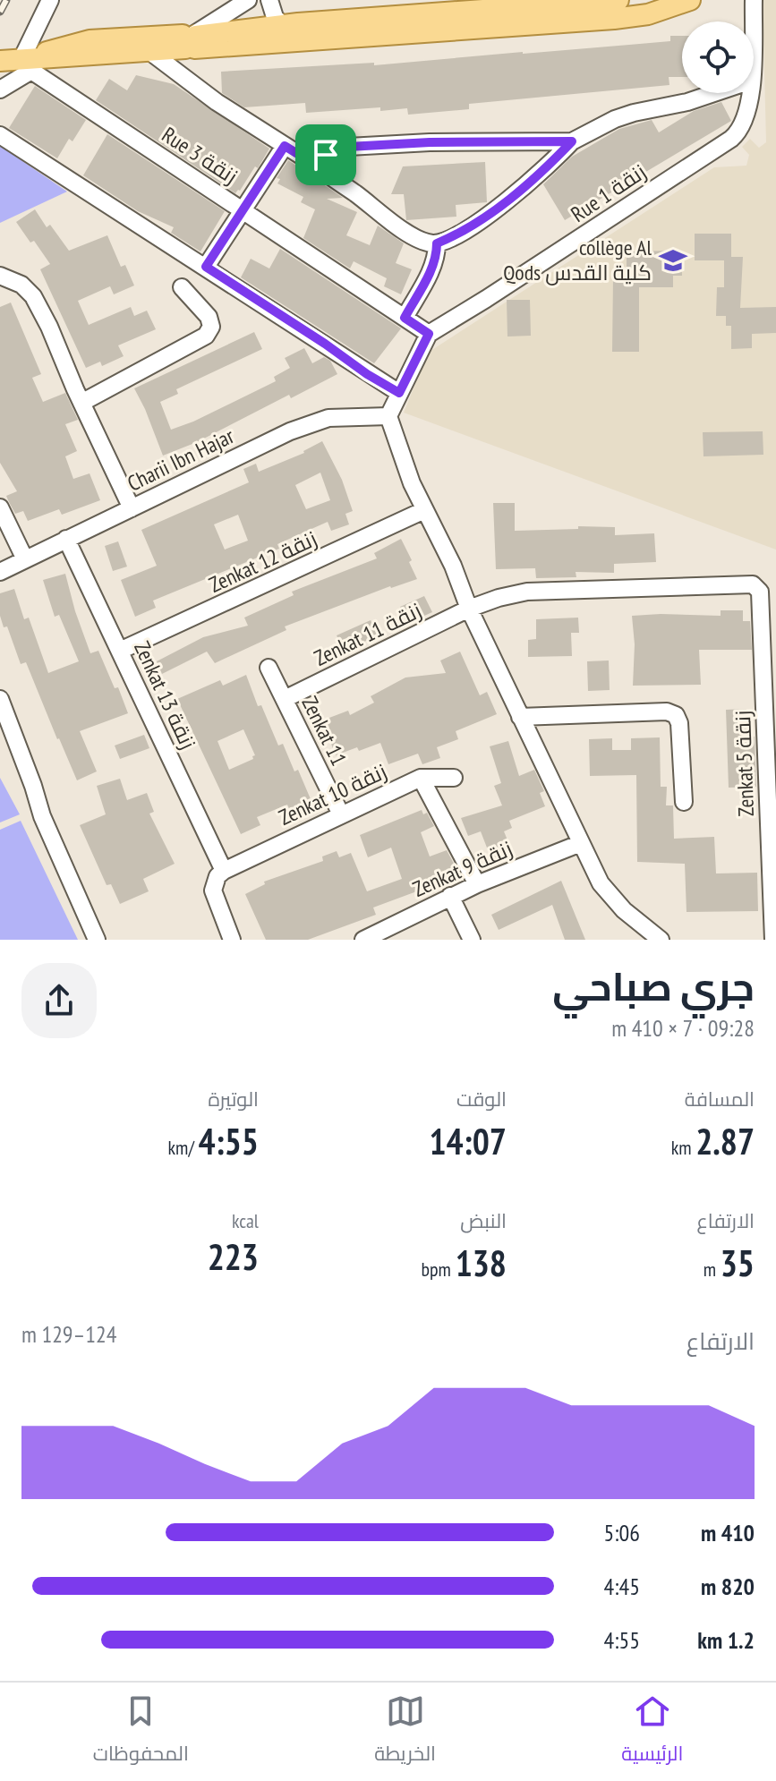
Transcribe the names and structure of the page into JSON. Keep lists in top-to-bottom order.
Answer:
{
  "streets": {
    "street": [
      "Rue 3 زنقة",
      "Rue 1 زنقة",
      "Charii Ibn Hajar",
      "Zenkat 12 زنقة",
      "Zenkat 11 زنقة",
      "Zenkat 13 زنقة",
      "Zenkat 11",
      "Zenkat 5 زنقة",
      "Zenkat 10 زنقة",
      "Zenkat 9 زنقة"
    ]
  },
  "crossings": [
    ["Rue 3 زنقة", "Rue 1 زنقة"],
    ["Charii Ibn Hajar", "Zenkat 13 زنقة"],
    ["Zenkat 12 زنقة", "Zenkat 13 زنقة"],
    ["Zenkat 11 زنقة", "Zenkat 11"],
    ["Zenkat 11 زنقة", "Zenkat 5 زنقة"],
    ["Zenkat 13 زنقة", "Zenkat 10 زنقة"],
    ["Zenkat 11", "Zenkat 10 زنقة"],
    ["Zenkat 10 زنقة", "Zenkat 9 زنقة"]
  ],
  "places": {
    "school or university": ["collège Al Qods كلية القدس"]
  },
  "page": {
    "heading": ["جري صباحي", "09:28 · 7 × 410 m"],
    "stats": [
      ["المسافة", "2.87 km"],
      ["الوقت", "14:07"],
      ["الوتيرة", "4:55 /km"],
      ["الارتفاع", "35 m"],
      ["النبض", "138 bpm"],
      ["kcal", "223"]
    ],
    "chart": ["الارتفاع", "124–129 m"],
    "list": [
      {
        "name": "410 m",
        "note": "5:06"
      },
      {
        "name": "820 m",
        "note": "4:45"
      },
      {
        "name": "1.2 km",
        "note": "4:55"
      }
    ],
    "tabs": ["الرئيسية", "الخريطة", "المحفوظات"]
  }
}
